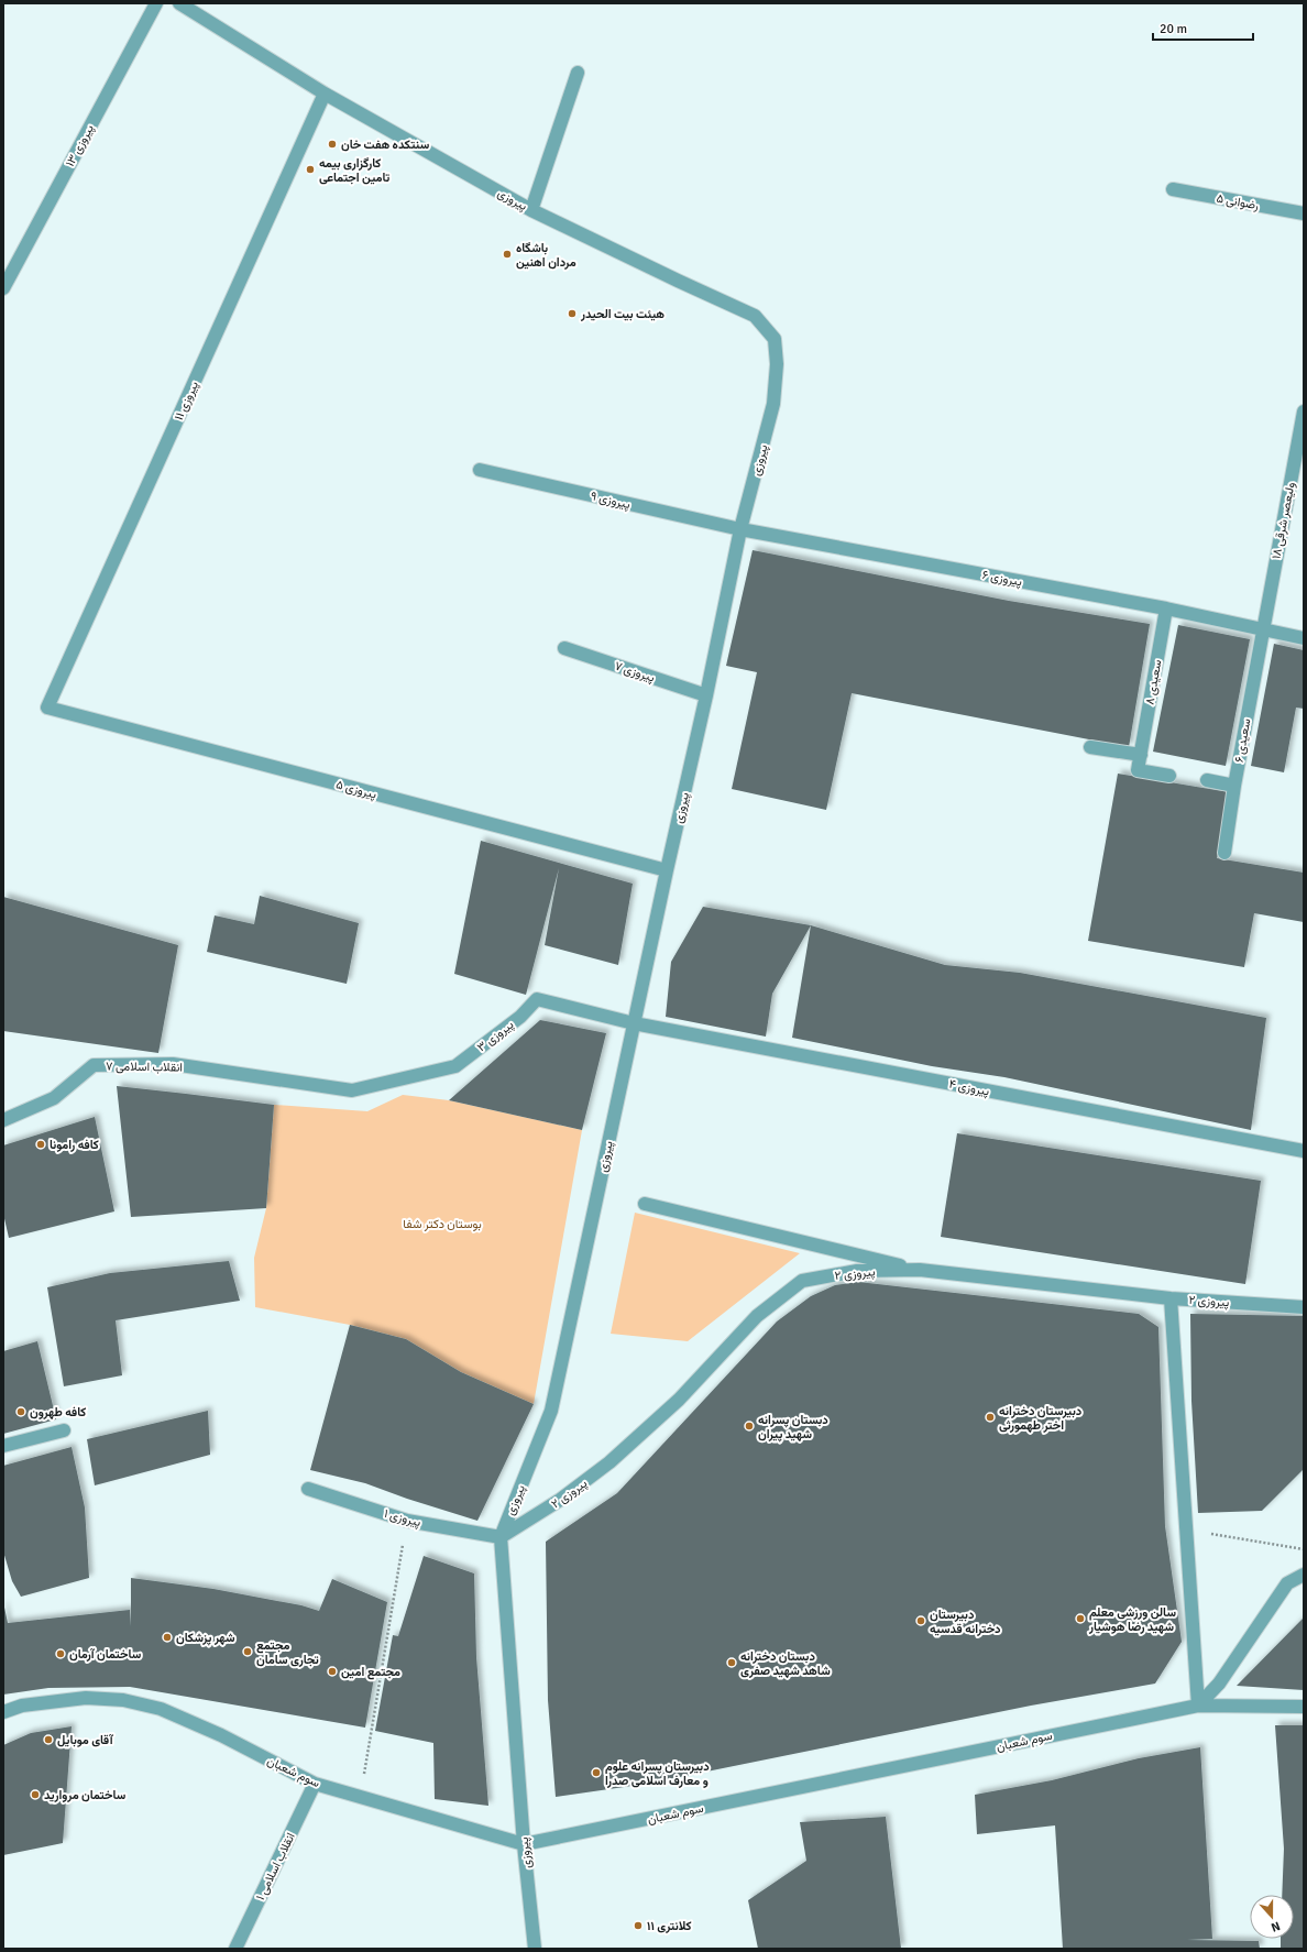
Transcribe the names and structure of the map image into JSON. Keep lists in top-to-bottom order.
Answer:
{
  "streets": {
    "street": [
      "پیروزی ۱۳",
      "پیروزی",
      "رضوانی ۵",
      "پیروزی ۱۱",
      "پیروزی ۹",
      "ولیعصر شرقی ۱۸",
      "پیروزی ۶",
      "پیروزی ۷",
      "سعیدی ۸",
      "سعیدی ۶",
      "پیروزی ۵",
      "پیروزی ۳",
      "انقلاب اسلامی ۷",
      "پیروزی ۴",
      "پیروزی ۲",
      "پیروزی ۱",
      "سوم شعبان",
      "انقلاب اسلامی ۱"
    ]
  },
  "crossings": [
    ["پیروزی", "پیروزی ۱۱"],
    ["پیروزی", "پیروزی ۹"],
    ["پیروزی", "پیروزی ۶"],
    ["پیروزی", "پیروزی ۷"],
    ["پیروزی", "پیروزی ۵"],
    ["پیروزی", "پیروزی ۳"],
    ["پیروزی", "پیروزی ۴"],
    ["پیروزی", "پیروزی ۲"],
    ["پیروزی", "پیروزی ۱"],
    ["پیروزی", "سوم شعبان"],
    ["پیروزی ۱۱", "پیروزی ۵"],
    ["پیروزی ۹", "پیروزی ۶"],
    ["ولیعصر شرقی ۱۸", "پیروزی ۶"],
    ["ولیعصر شرقی ۱۸", "سعیدی ۶"],
    ["پیروزی ۶", "سعیدی ۸"],
    ["پیروزی ۶", "سعیدی ۶"],
    ["پیروزی ۳", "انقلاب اسلامی ۷"],
    ["پیروزی ۳", "پیروزی ۴"],
    ["پیروزی ۲", "پیروزی ۱"],
    ["سوم شعبان", "انقلاب اسلامی ۱"]
  ],
  "parks": ["بوستان دکتر شفا"],
  "places": [
    "سنتکده هفت خان",
    "کارگزاری بیمه تامین اجتماعی",
    "باشگاه مردان اهنین",
    "هیئت بیت الحیدر",
    "کافه رامونا",
    "کافه طهرون",
    "دبیرستان دخترانه اختر طهمورثی",
    "دبستان پسرانه شهید پیران",
    "سالن ورزشی معلم شهید رضا هوشیار",
    "دبیرستان دخترانه قدسیه",
    "شهر پزشکان",
    "مجتمع تجاری سامان",
    "ساختمان آرمان",
    "دبستان دخترانه شاهد شهید صفری",
    "مجتمع امین",
    "آقای موبایل",
    "دبیرستان پسرانه علوم و معارف اسلامی صدرا",
    "ساختمان مروارید",
    "کلانتری ۱۱"
  ],
  "scale_bar": "20 m",
  "north": "bottom"
}
